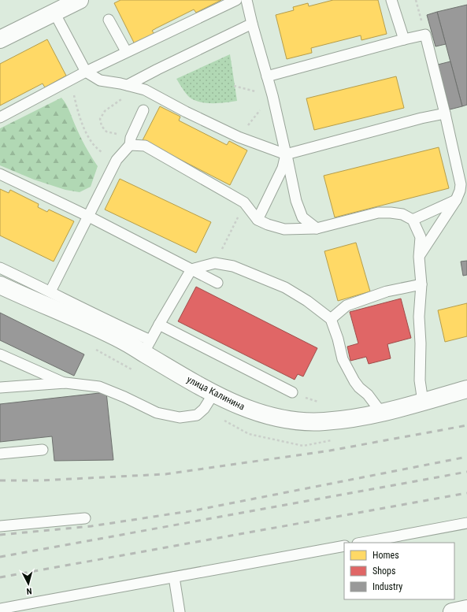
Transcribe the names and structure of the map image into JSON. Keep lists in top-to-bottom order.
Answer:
{
  "streets": {
    "main road": ["улица Калинина"]
  },
  "legend": ["Homes", "Shops", "Industry"],
  "north": "bottom"
}
